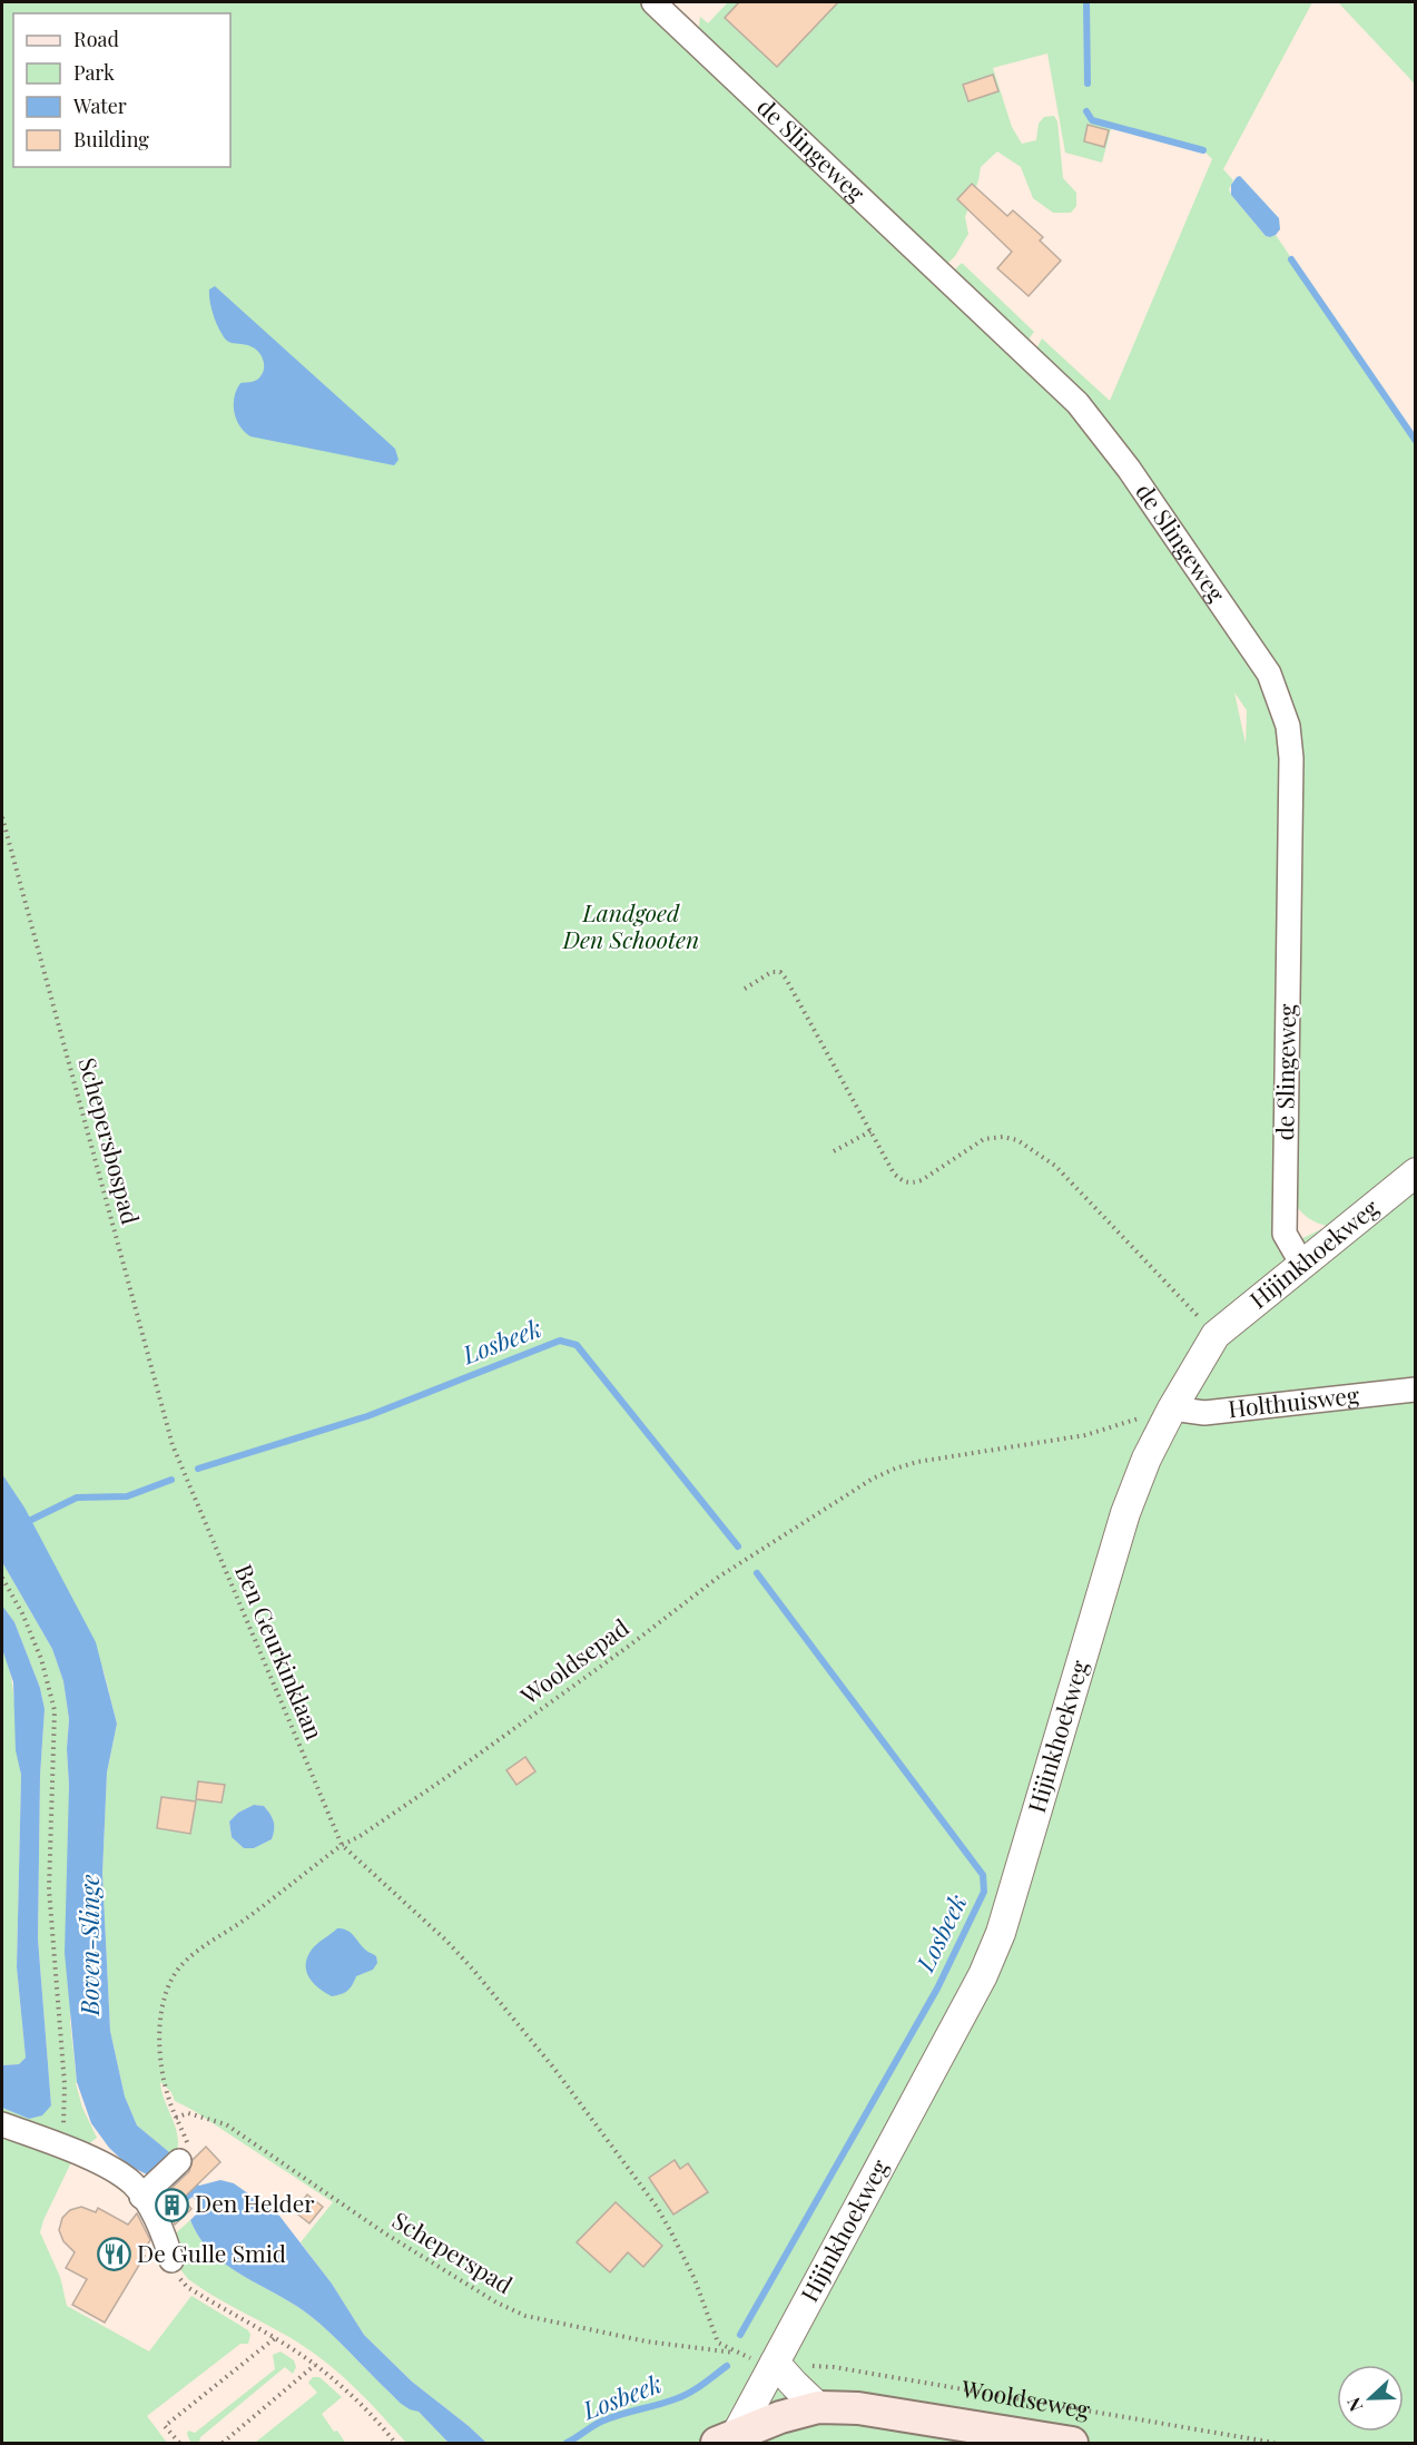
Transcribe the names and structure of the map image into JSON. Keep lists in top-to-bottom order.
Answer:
{
  "streets": {
    "main road": ["Wooldseweg"],
    "street": ["de Slingeweg", "Hijinkhoekweg", "Holthuisweg"],
    "path": [
      "Schepersbospad",
      "Ben Geurkinklaan",
      "Wooldsepad",
      "Scheperspad"
    ]
  },
  "crossings": [
    ["de Slingeweg", "Hijinkhoekweg"],
    ["Schepersbospad", "Ben Geurkinklaan"],
    ["Hijinkhoekweg", "Holthuisweg"],
    ["Hijinkhoekweg", "Wooldsepad"],
    ["Hijinkhoekweg", "Wooldseweg"],
    ["Holthuisweg", "Wooldsepad"],
    ["Ben Geurkinklaan", "Wooldsepad"],
    ["Wooldsepad", "Scheperspad"],
    ["Scheperspad", "Wooldseweg"]
  ],
  "water": ["Losbeek", "Boven-Slinge"],
  "parks": ["Landgoed Den Schooten"],
  "places": {
    "building": ["Den Helder"],
    "restaurant": ["De Gulle Smid"]
  },
  "legend": [
    "Road",
    "Park",
    "Water",
    "Building"
  ],
  "north": "left"
}
